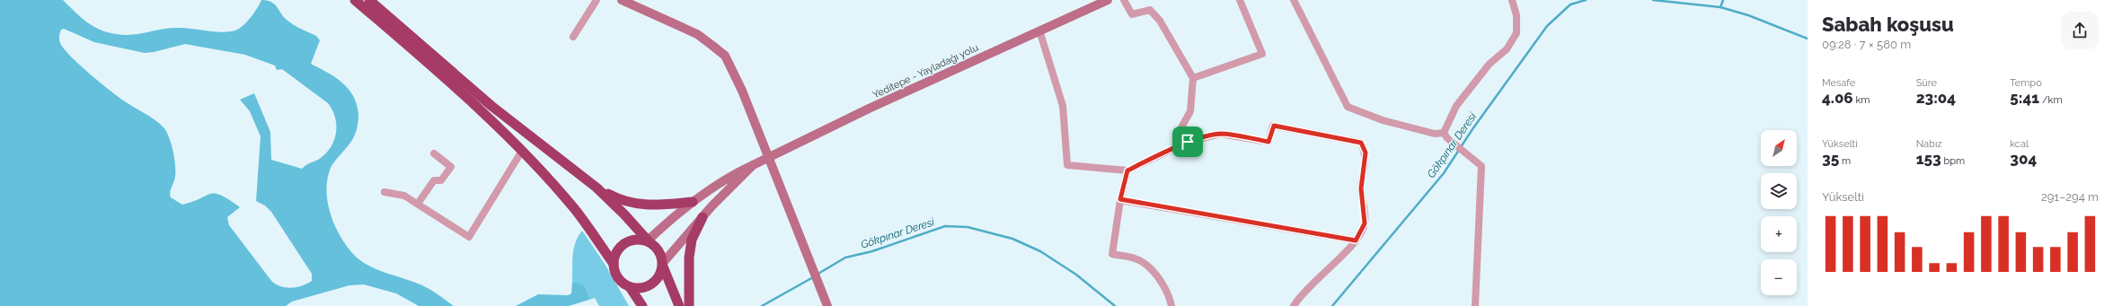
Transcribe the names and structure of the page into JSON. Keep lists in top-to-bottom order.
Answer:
{
  "streets": {
    "main road": ["Yeditepe - Yayladağı yolu"]
  },
  "water": ["Gökpınar Deresi"],
  "north": "top right",
  "page": {
    "heading": ["Sabah koşusu", "09:28 · 7 × 580 m"],
    "stats": [
      ["Mesafe", "4.06 km"],
      ["Süre", "23:04"],
      ["Tempo", "5:41 /km"],
      ["Yükselti", "35 m"],
      ["Nabız", "153 bpm"],
      ["kcal", "304"]
    ],
    "map_buttons": ["+", "−"],
    "chart": ["Yükselti", "291–294 m"]
  }
}
